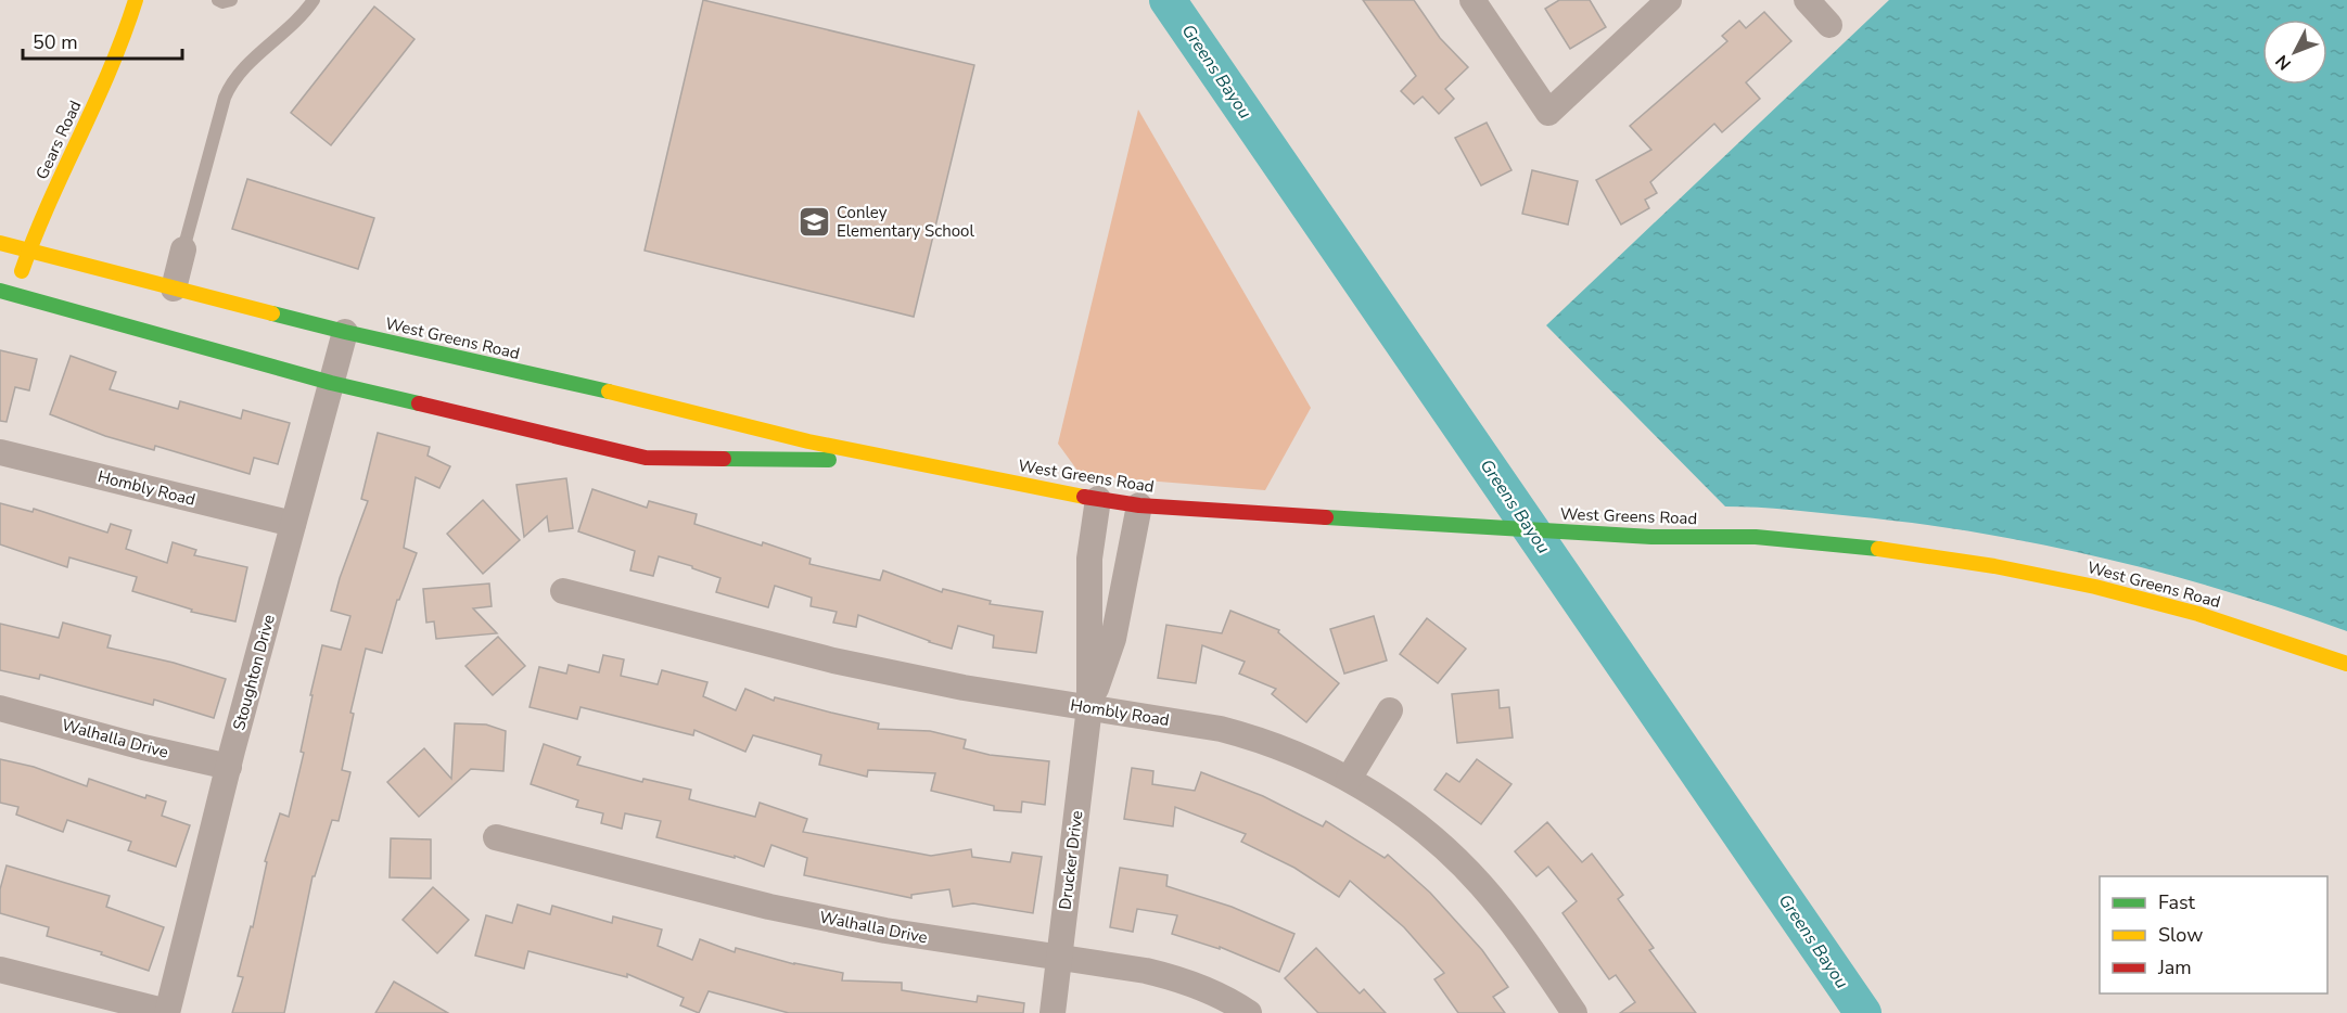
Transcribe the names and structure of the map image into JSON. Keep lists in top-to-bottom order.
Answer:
{
  "streets": {
    "main road": ["Gears Road", "West Greens Road"],
    "street": [
      "Hombly Road",
      "Stoughton Drive",
      "Walhalla Drive",
      "Drucker Drive"
    ]
  },
  "crossings": [
    ["Gears Road", "West Greens Road"],
    ["West Greens Road", "Stoughton Drive"],
    ["West Greens Road", "Drucker Drive"],
    ["Hombly Road", "Stoughton Drive"],
    ["Hombly Road", "Drucker Drive"],
    ["Stoughton Drive", "Walhalla Drive"],
    ["Walhalla Drive", "Drucker Drive"]
  ],
  "water": ["Greens Bayou"],
  "places": {
    "school or university": ["Conley Elementary School"]
  },
  "legend": ["Fast", "Slow", "Jam"],
  "scale_bar": "50 m",
  "north": "bottom left"
}
